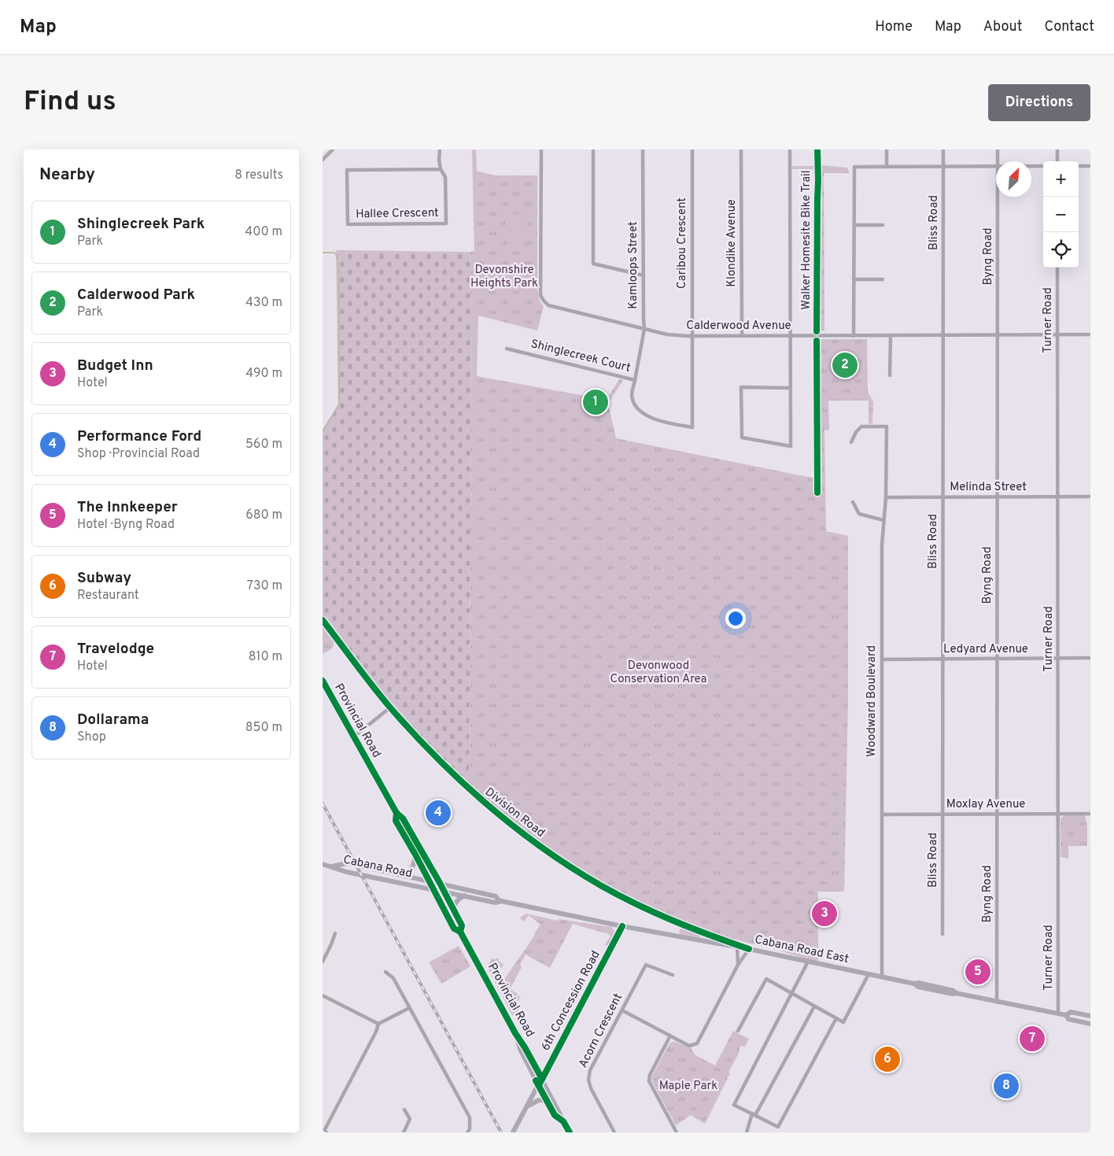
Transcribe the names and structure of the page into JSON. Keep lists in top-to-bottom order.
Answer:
{
  "streets": {
    "main road": [
      "Provincial Road",
      "Division Road",
      "Cabana Road",
      "Cabana Road East",
      "6th Concession Road"
    ],
    "street": [
      "Hallee Crescent",
      "Bliss Road",
      "Caribou Crescent",
      "Klondike Avenue",
      "Byng Road",
      "Kamloops Street",
      "Turner Road",
      "Calderwood Avenue",
      "Shinglecreek Court",
      "Melinda Street",
      "Ledyard Avenue",
      "Woodward Boulevard",
      "Moxlay Avenue",
      "Acorn Crescent"
    ],
    "cycle path": ["Walker Homesite Bike Trail"]
  },
  "crossings": [
    ["Bliss Road", "Calderwood Avenue"],
    ["Bliss Road", "Melinda Street"],
    ["Bliss Road", "Ledyard Avenue"],
    ["Bliss Road", "Moxlay Avenue"],
    ["Caribou Crescent", "Calderwood Avenue"],
    ["Caribou Crescent", "Shinglecreek Court"],
    ["Klondike Avenue", "Calderwood Avenue"],
    ["Byng Road", "Calderwood Avenue"],
    ["Byng Road", "Melinda Street"],
    ["Byng Road", "Ledyard Avenue"],
    ["Byng Road", "Moxlay Avenue"],
    ["Byng Road", "Cabana Road East"],
    ["Kamloops Street", "Calderwood Avenue"],
    ["Kamloops Street", "Shinglecreek Court"],
    ["Turner Road", "Calderwood Avenue"],
    ["Turner Road", "Melinda Street"],
    ["Turner Road", "Ledyard Avenue"],
    ["Turner Road", "Moxlay Avenue"],
    ["Turner Road", "Cabana Road East"],
    ["Calderwood Avenue", "Shinglecreek Court"],
    ["Melinda Street", "Woodward Boulevard"],
    ["Ledyard Avenue", "Woodward Boulevard"],
    ["Woodward Boulevard", "Moxlay Avenue"],
    ["Woodward Boulevard", "Cabana Road East"],
    ["Provincial Road", "Cabana Road"],
    ["Provincial Road", "Cabana Road East"],
    ["Provincial Road", "6th Concession Road"],
    ["Division Road", "Cabana Road East"],
    ["Cabana Road", "Cabana Road East"],
    ["Cabana Road East", "6th Concession Road"]
  ],
  "parks": ["Devonshire Heights Park", "Devonwood Conservation Area", "Maple Park"],
  "north": "top right",
  "page": {
    "header": "Map",
    "nav": [
      "Home",
      "Map",
      "About",
      "Contact"
    ],
    "buttons": "Directions",
    "title": "Find us",
    "heading": ["Nearby", "8 results"],
    "map_buttons": ["+", "−"],
    "list": [
      {
        "mark": "1",
        "name": "Shinglecreek Park",
        "note": "Park",
        "value": "400 m"
      },
      {
        "mark": "2",
        "name": "Calderwood Park",
        "note": "Park",
        "value": "430 m"
      },
      {
        "mark": "3",
        "name": "Budget Inn",
        "note": "Hotel",
        "value": "490 m"
      },
      {
        "mark": "4",
        "name": "Performance Ford",
        "note": "Shop · Provincial Road",
        "value": "560 m"
      },
      {
        "mark": "5",
        "name": "The Innkeeper",
        "note": "Hotel · Byng Road",
        "value": "680 m"
      },
      {
        "mark": "6",
        "name": "Subway",
        "note": "Restaurant",
        "value": "730 m"
      },
      {
        "mark": "7",
        "name": "Travelodge",
        "note": "Hotel",
        "value": "810 m"
      },
      {
        "mark": "8",
        "name": "Dollarama",
        "note": "Shop",
        "value": "850 m"
      }
    ],
    "pins": [
      "2",
      "1",
      "4",
      "3",
      "5",
      "7",
      "6",
      "8"
    ]
  }
}
